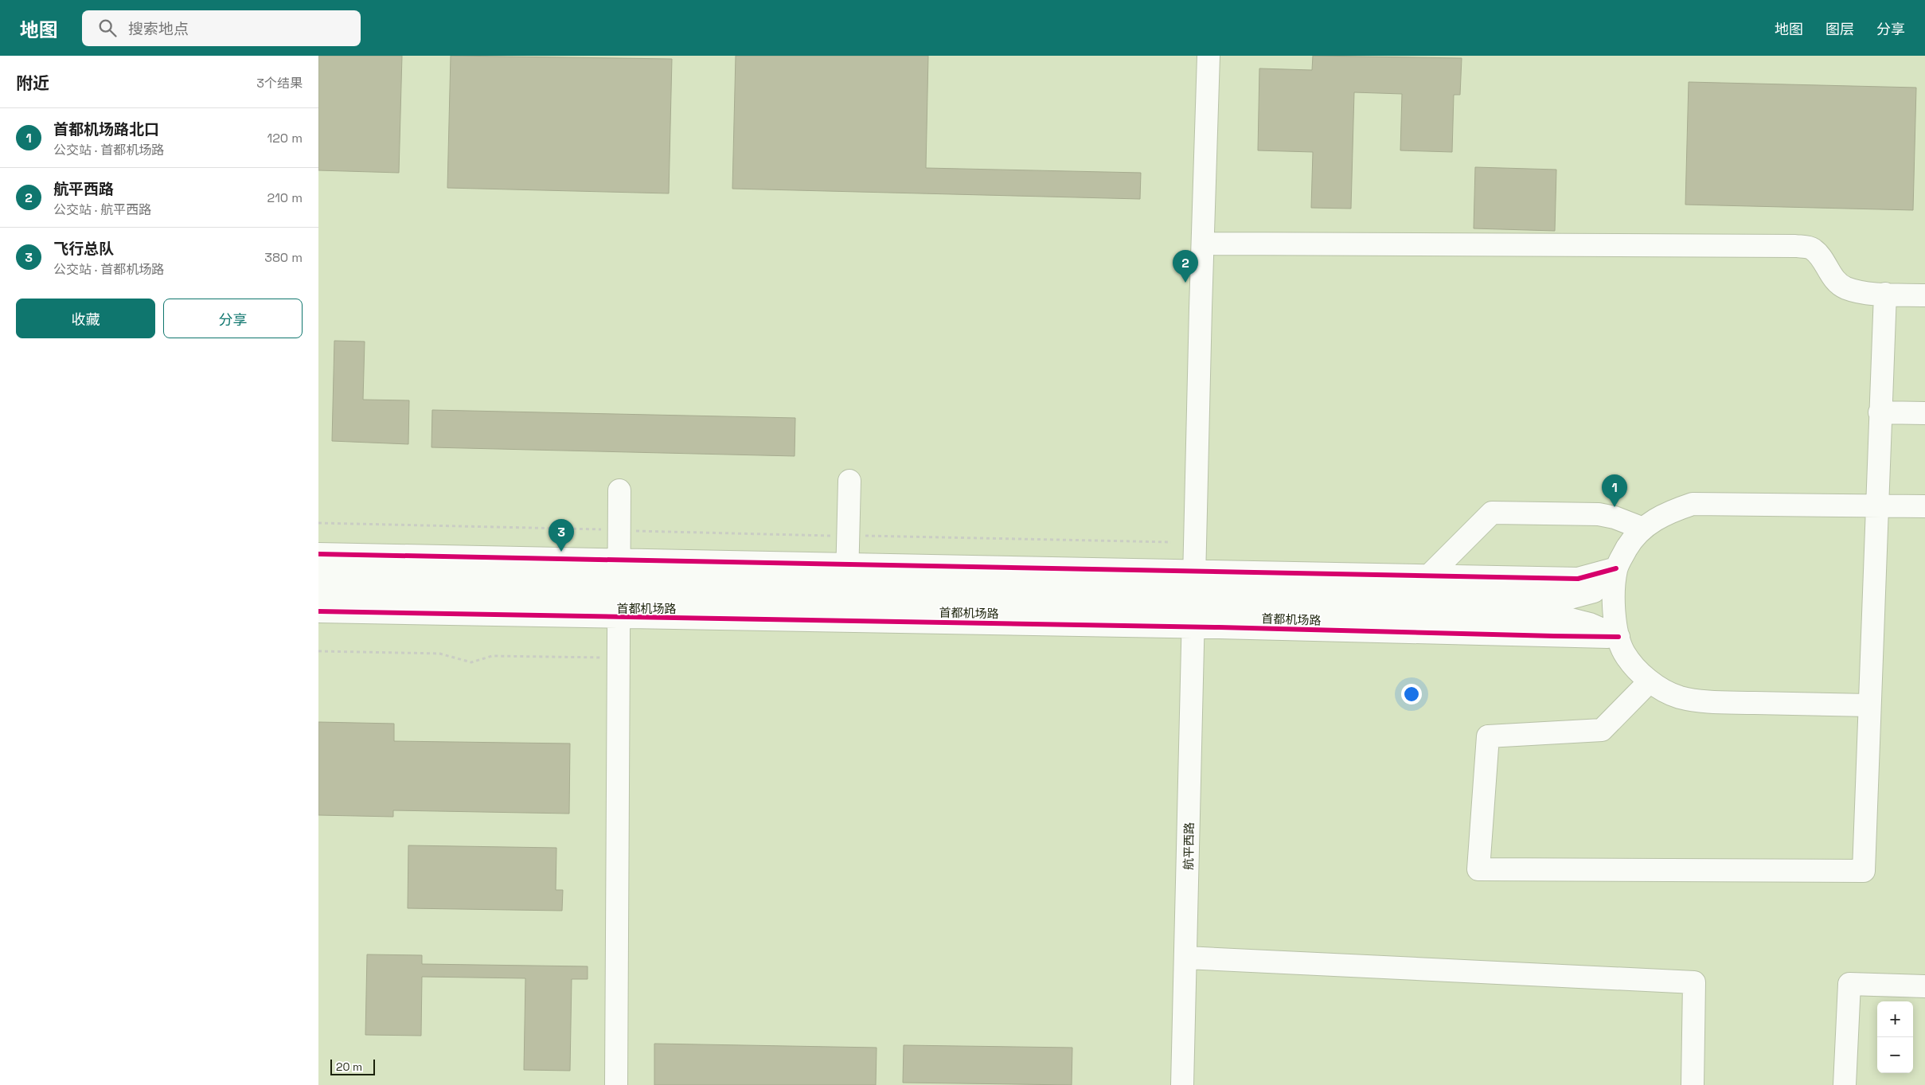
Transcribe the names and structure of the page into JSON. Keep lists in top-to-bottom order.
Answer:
{
  "streets": {
    "street": ["首都机场路", "航平西路"]
  },
  "crossings": [
    ["首都机场路", "航平西路"]
  ],
  "scale_bar": "20 m",
  "page": {
    "header": "地图",
    "search": "搜索地点",
    "nav": ["地图", "图层", "分享"],
    "heading": ["附近", "3个结果"],
    "list": [
      {
        "mark": "1",
        "name": "首都机场路北口",
        "note": "公交站 · 首都机场路",
        "value": "120 m"
      },
      {
        "mark": "2",
        "name": "航平西路",
        "note": "公交站 · 航平西路",
        "value": "210 m"
      },
      {
        "mark": "3",
        "name": "飞行总队",
        "note": "公交站 · 首都机场路",
        "value": "380 m"
      }
    ],
    "pins": ["2", "1", "3"],
    "buttons": ["收藏", "分享"],
    "map_buttons": ["+", "−"],
    "scale": "20 m"
  }
}
